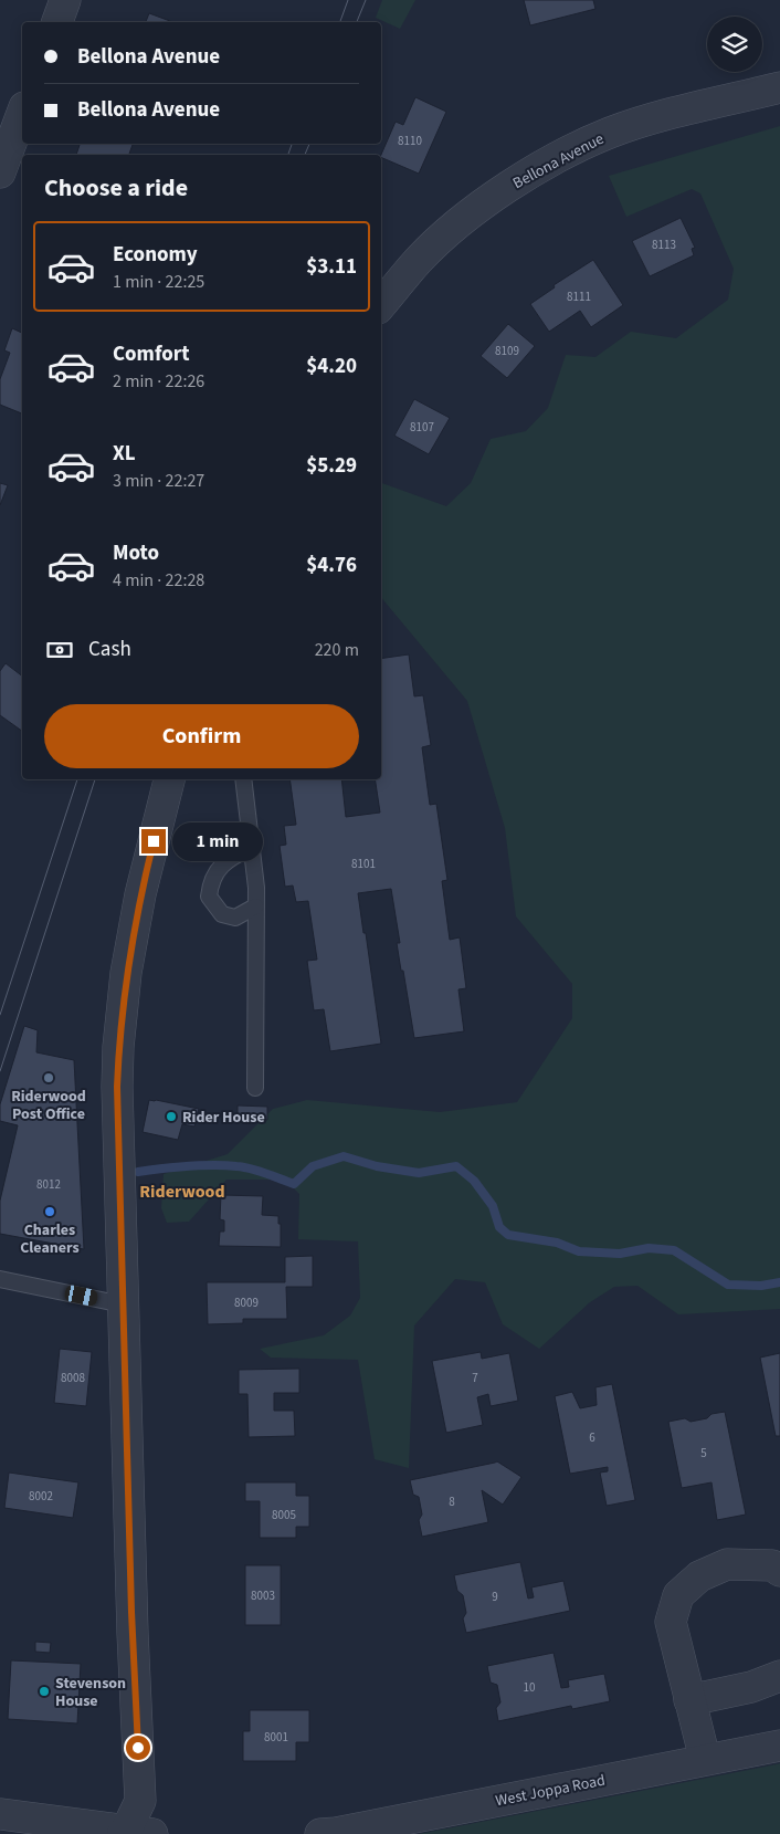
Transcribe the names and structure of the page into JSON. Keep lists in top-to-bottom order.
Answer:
{
  "streets": {
    "street": ["Bellona Avenue", "West Joppa Road"]
  },
  "districts": ["Riderwood"],
  "places": [
    "Riderwood Post Office",
    "Rider House",
    "Charles Cleaners",
    "Stevenson House"
  ],
  "house_numbers": [
    "8110",
    "8113",
    "8111",
    "8109",
    "8107",
    "8101",
    "8012",
    "8009",
    "8008",
    "7",
    "6",
    "5",
    "8002",
    "8",
    "8005",
    "8003",
    "9",
    "10",
    "8001"
  ],
  "page": {
    "banner": ["Bellona Avenue", "Bellona Avenue"],
    "heading": "Choose a ride",
    "list": [
      {
        "name": "Economy",
        "note": "1 min · 22:25",
        "value": "$3.11"
      },
      {
        "name": "Comfort",
        "note": "2 min · 22:26",
        "value": "$4.20"
      },
      {
        "name": "XL",
        "note": "3 min · 22:27",
        "value": "$5.29"
      },
      {
        "name": "Moto",
        "note": "4 min · 22:28",
        "value": "$4.76"
      }
    ],
    "pay": ["Cash", "220 m"],
    "buttons": "Confirm",
    "bubble": "1 min"
  }
}
